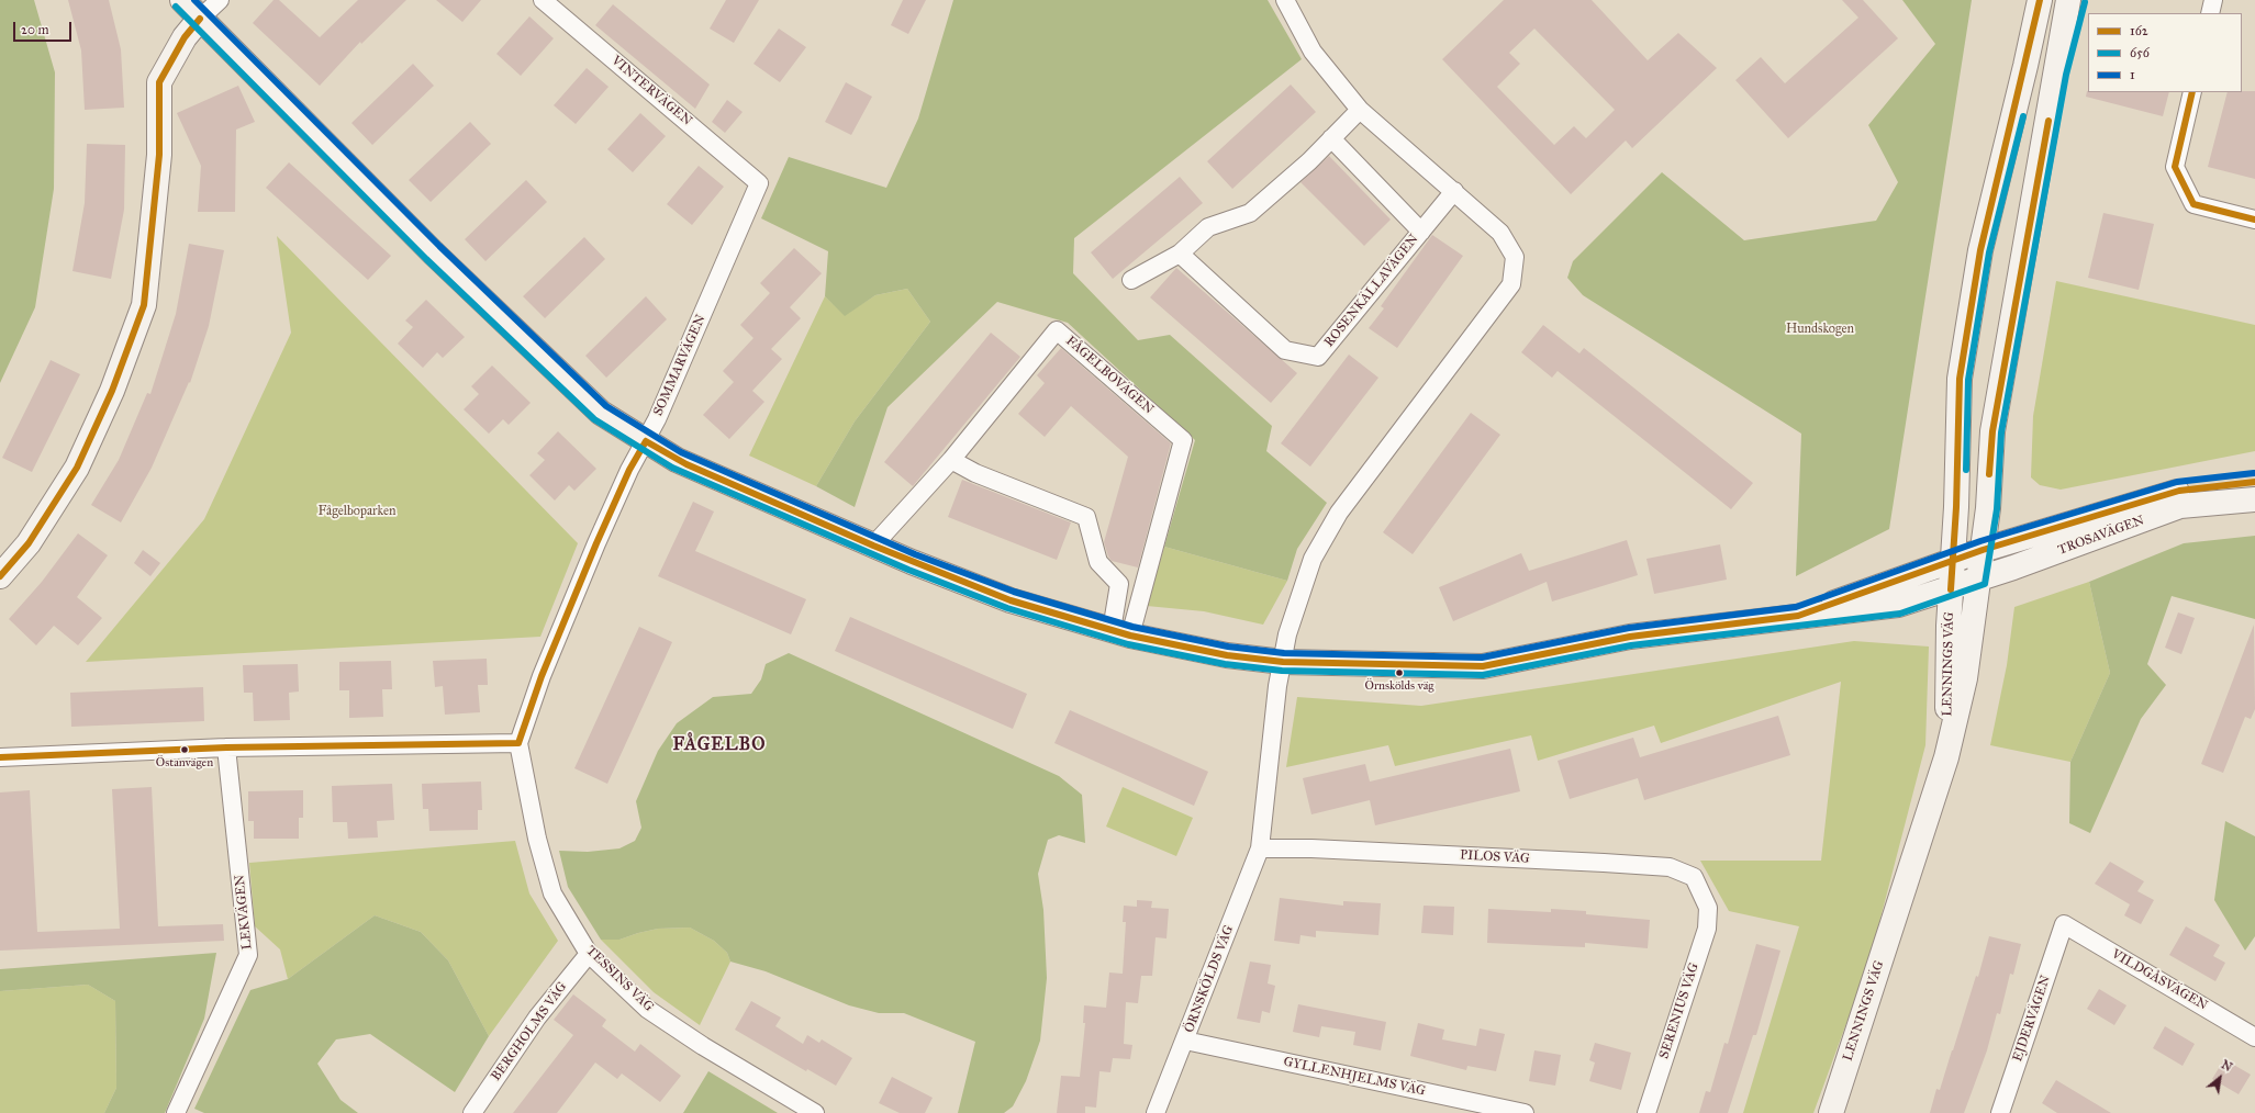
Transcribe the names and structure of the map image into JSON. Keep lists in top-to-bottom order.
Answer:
{
  "streets": {
    "street": [
      "VINTERVÄGEN",
      "ROSENKÄLLAVÄGEN",
      "SOMMARVÄGEN",
      "FÅGELBOVÄGEN",
      "TROSAVÄGEN",
      "LENNINGS VÄG",
      "PILOS VÄG",
      "LEKVÄGEN",
      "TESSINS VÄG",
      "ÖRNSKÖLDS VÄG",
      "VILDGÅSVÄGEN",
      "SERENIUS VÄG",
      "EJDERVÄGEN",
      "BERGHOLMS VÄG",
      "GYLLENHJELMS VÄG"
    ]
  },
  "crossings": [
    ["VINTERVÄGEN", "SOMMARVÄGEN"],
    ["ROSENKÄLLAVÄGEN", "ÖRNSKÖLDS VÄG"],
    ["SOMMARVÄGEN", "TESSINS VÄG"],
    ["TROSAVÄGEN", "LENNINGS VÄG"],
    ["PILOS VÄG", "ÖRNSKÖLDS VÄG"],
    ["PILOS VÄG", "SERENIUS VÄG"],
    ["TESSINS VÄG", "BERGHOLMS VÄG"],
    ["ÖRNSKÖLDS VÄG", "GYLLENHJELMS VÄG"],
    ["VILDGÅSVÄGEN", "EJDERVÄGEN"]
  ],
  "districts": ["FÅGELBO"],
  "parks": ["Hundskogen", "Fågelboparken"],
  "places": ["Örnskölds väg", "Östanvägen"],
  "lines": ["transit line 162", "transit line 1", "transit line 656"],
  "legend": ["162", "656", "1"],
  "scale_bar": "20 m",
  "north": "top right"
}
